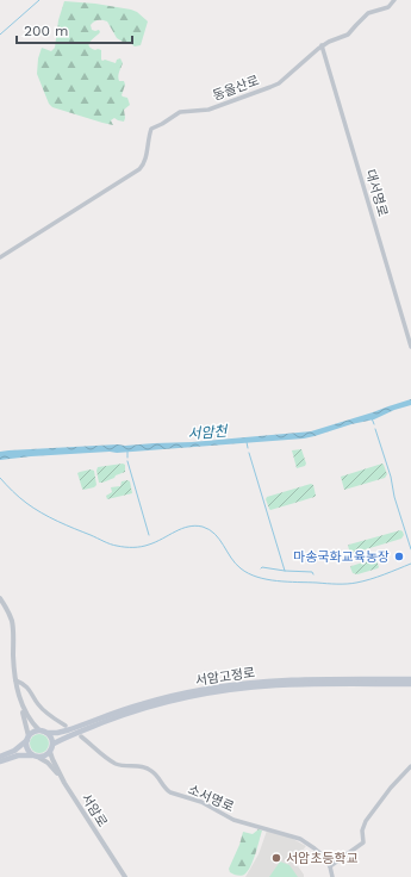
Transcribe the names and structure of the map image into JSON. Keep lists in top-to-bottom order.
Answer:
{
  "streets": {
    "main road": ["서암고정로"],
    "street": [
      "동을산로",
      "대서명로",
      "소서명로",
      "서암로"
    ]
  },
  "crossings": [
    ["동을산로", "대서명로"],
    ["서암고정로", "서암로"]
  ],
  "water": ["서암천"],
  "places": ["마송국화교육농장", "서암초등학교"],
  "scale_bar": "200 m"
}
